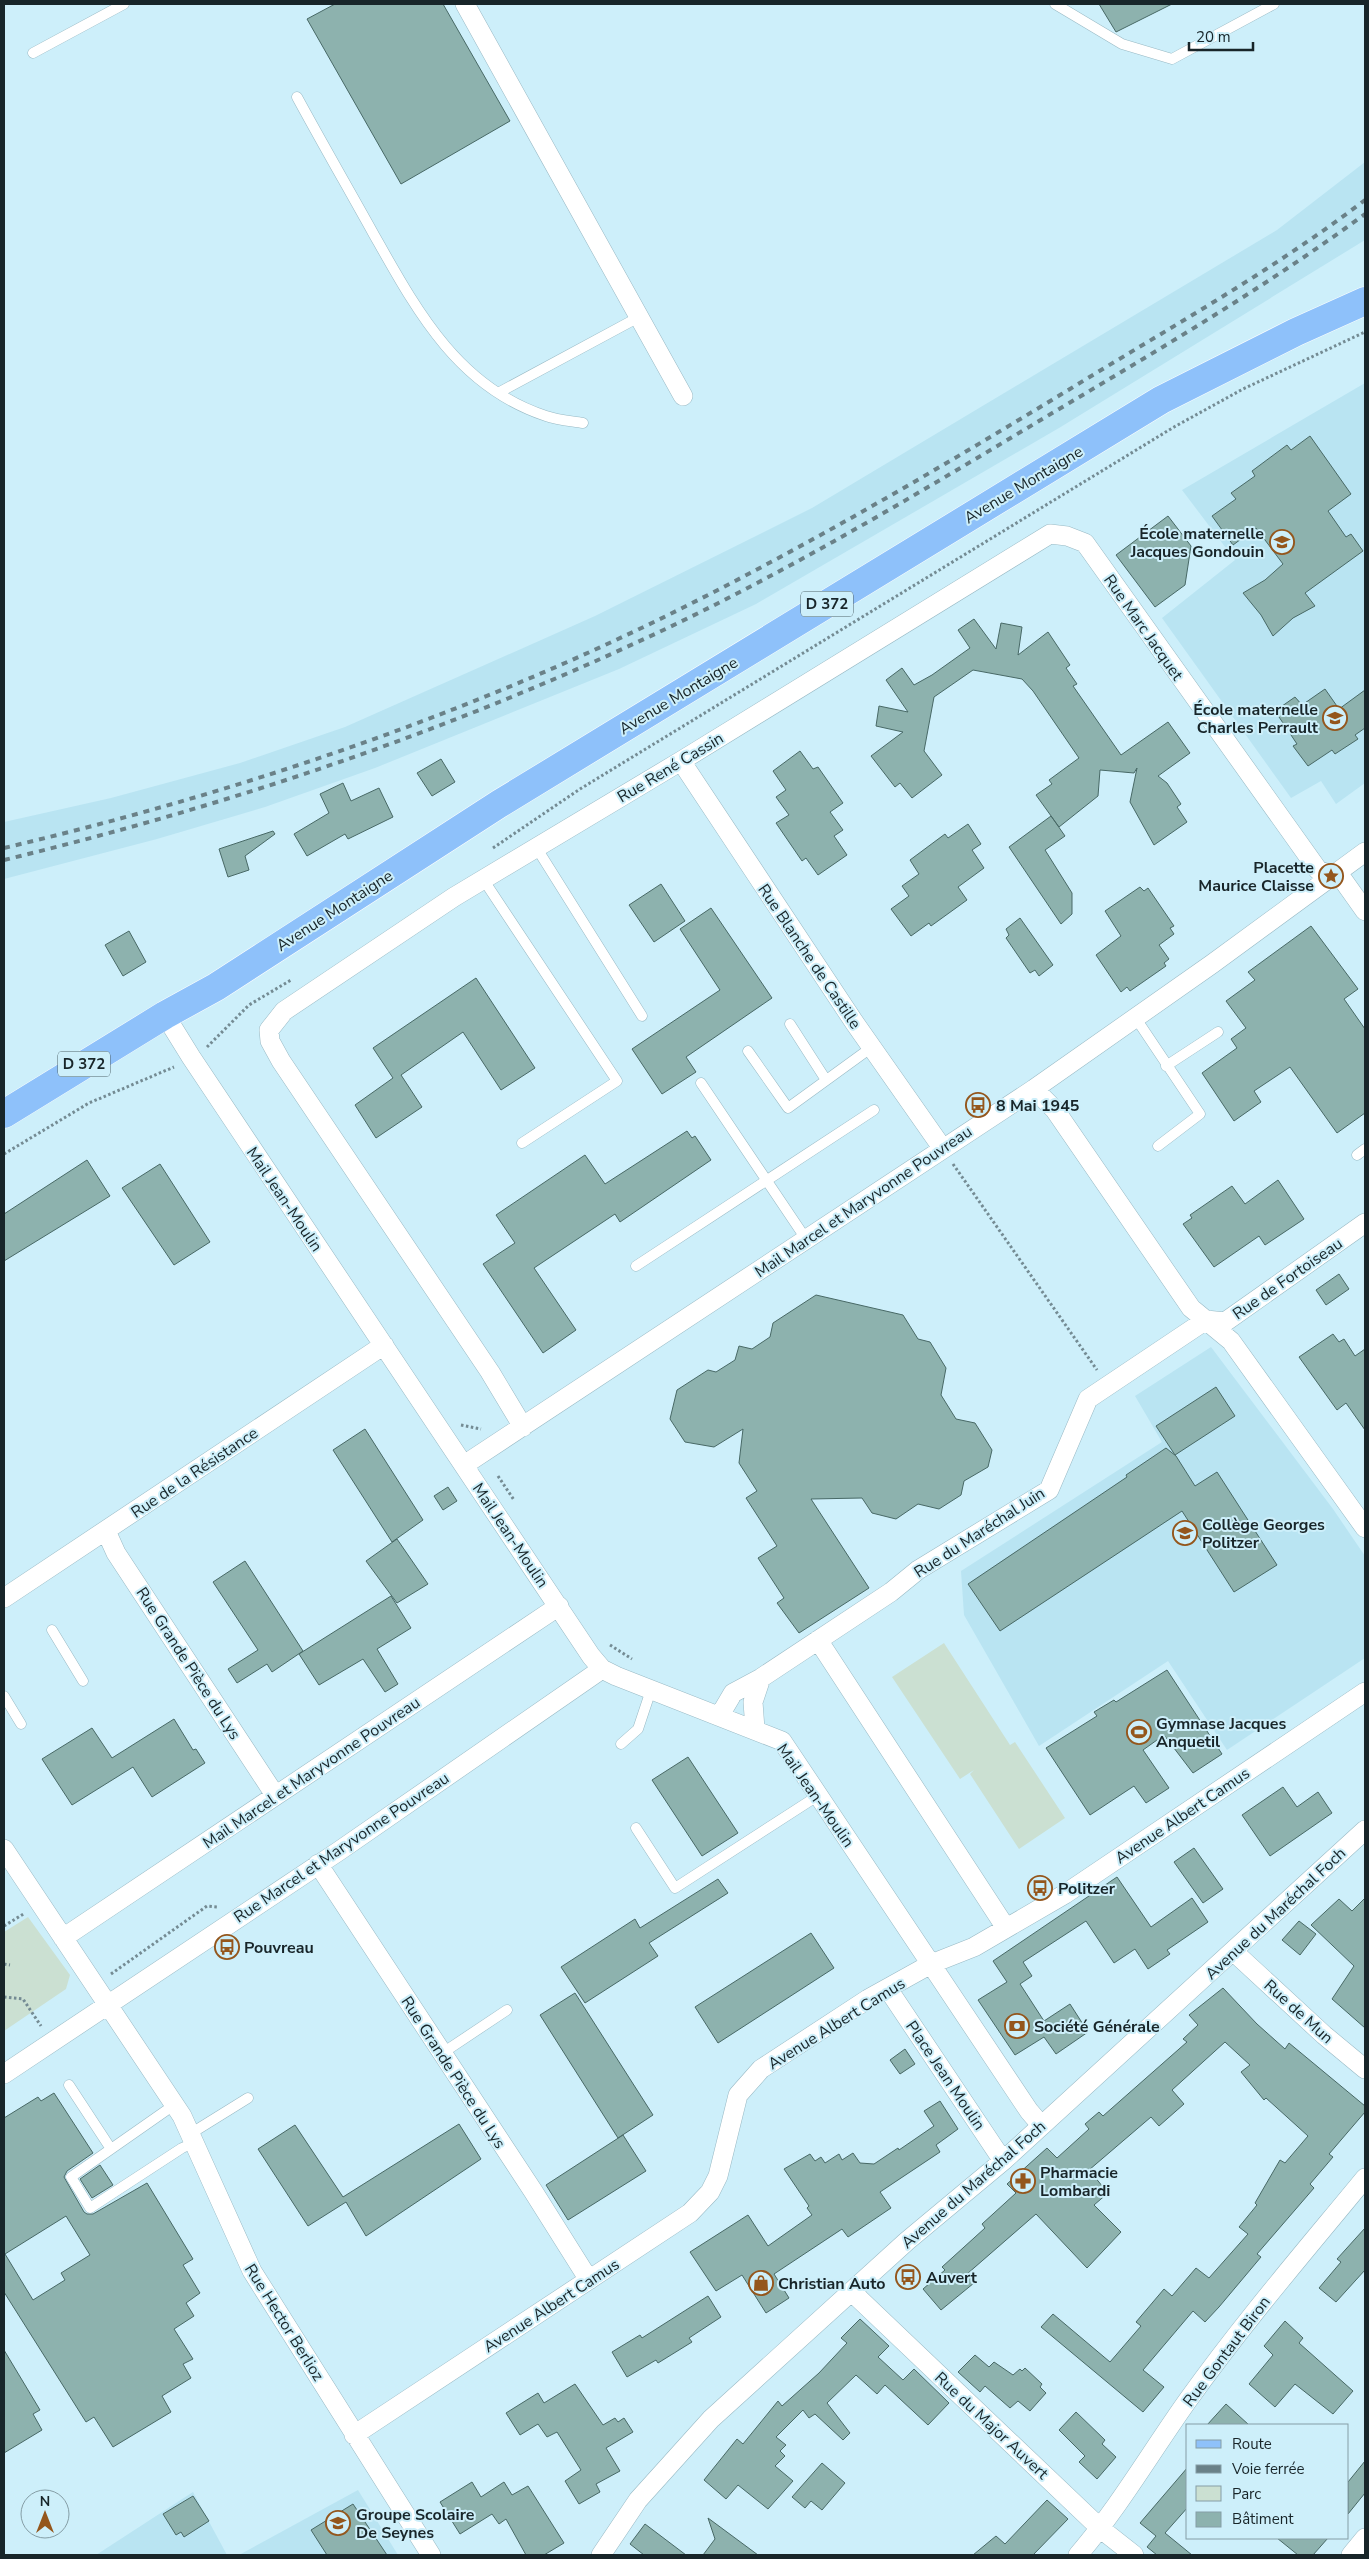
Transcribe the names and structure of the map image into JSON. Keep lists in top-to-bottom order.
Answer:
{
  "streets": {
    "main road": ["Avenue Montaigne", "D 372"],
    "street": [
      "Rue Marc Jacquet",
      "Rue René Cassin",
      "Rue Blanche de Castille",
      "Mail Jean-Moulin",
      "Mail Marcel et Maryvonne Pouvreau",
      "Rue de Fortoiseau",
      "Rue de la Résistance",
      "Rue du Maréchal Juin",
      "Rue Grande Pièce du Lys",
      "Avenue Albert Camus",
      "Rue Marcel et Maryvonne Pouvreau",
      "Avenue du Maréchal Foch",
      "Rue de Mun",
      "Place Jean Moulin",
      "Rue Hector Berlioz",
      "Rue Gontaut Biron",
      "Rue du Major Auvert"
    ]
  },
  "crossings": [
    ["Avenue Montaigne", "Mail Jean-Moulin"],
    ["Rue Marc Jacquet", "Rue René Cassin"],
    ["Rue Marc Jacquet", "Mail Marcel et Maryvonne Pouvreau"],
    ["Rue René Cassin", "Rue Blanche de Castille"],
    ["Rue Blanche de Castille", "Mail Marcel et Maryvonne Pouvreau"],
    ["Mail Jean-Moulin", "Mail Marcel et Maryvonne Pouvreau"],
    ["Mail Jean-Moulin", "Rue de la Résistance"],
    ["Mail Jean-Moulin", "Rue du Maréchal Juin"],
    ["Mail Jean-Moulin", "Avenue Albert Camus"],
    ["Mail Jean-Moulin", "Rue Marcel et Maryvonne Pouvreau"],
    ["Mail Marcel et Maryvonne Pouvreau", "Rue Grande Pièce du Lys"],
    ["Mail Marcel et Maryvonne Pouvreau", "Rue Hector Berlioz"],
    ["Rue de Fortoiseau", "Rue du Maréchal Juin"],
    ["Rue de la Résistance", "Rue Grande Pièce du Lys"],
    ["Rue Grande Pièce du Lys", "Avenue Albert Camus"],
    ["Rue Grande Pièce du Lys", "Rue Marcel et Maryvonne Pouvreau"],
    ["Avenue Albert Camus", "Place Jean Moulin"],
    ["Avenue Albert Camus", "Rue Hector Berlioz"],
    ["Rue Marcel et Maryvonne Pouvreau", "Rue Hector Berlioz"],
    ["Avenue du Maréchal Foch", "Rue de Mun"],
    ["Avenue du Maréchal Foch", "Place Jean Moulin"],
    ["Avenue du Maréchal Foch", "Rue du Major Auvert"],
    ["Rue Gontaut Biron", "Rue du Major Auvert"]
  ],
  "places": {
    "school or university": [
      "École maternelle Jacques Gondouin",
      "École maternelle Charles Perrault",
      "Collège Georges Politzer",
      "Groupe Scolaire De Seynes"
    ],
    "place": ["Placette Maurice Claisse"],
    "bus stop": [
      "8 Mai 1945",
      "Politzer",
      "Pouvreau",
      "Auvert"
    ],
    "sports": ["Gymnase Jacques Anquetil"],
    "bank": ["Société Générale"],
    "pharmacy": ["Pharmacie Lombardi"],
    "shop": ["Christian Auto"]
  },
  "legend": [
    "Route",
    "Voie ferrée",
    "Parc",
    "Bâtiment"
  ],
  "scale_bar": "20 m",
  "north": "top"
}
